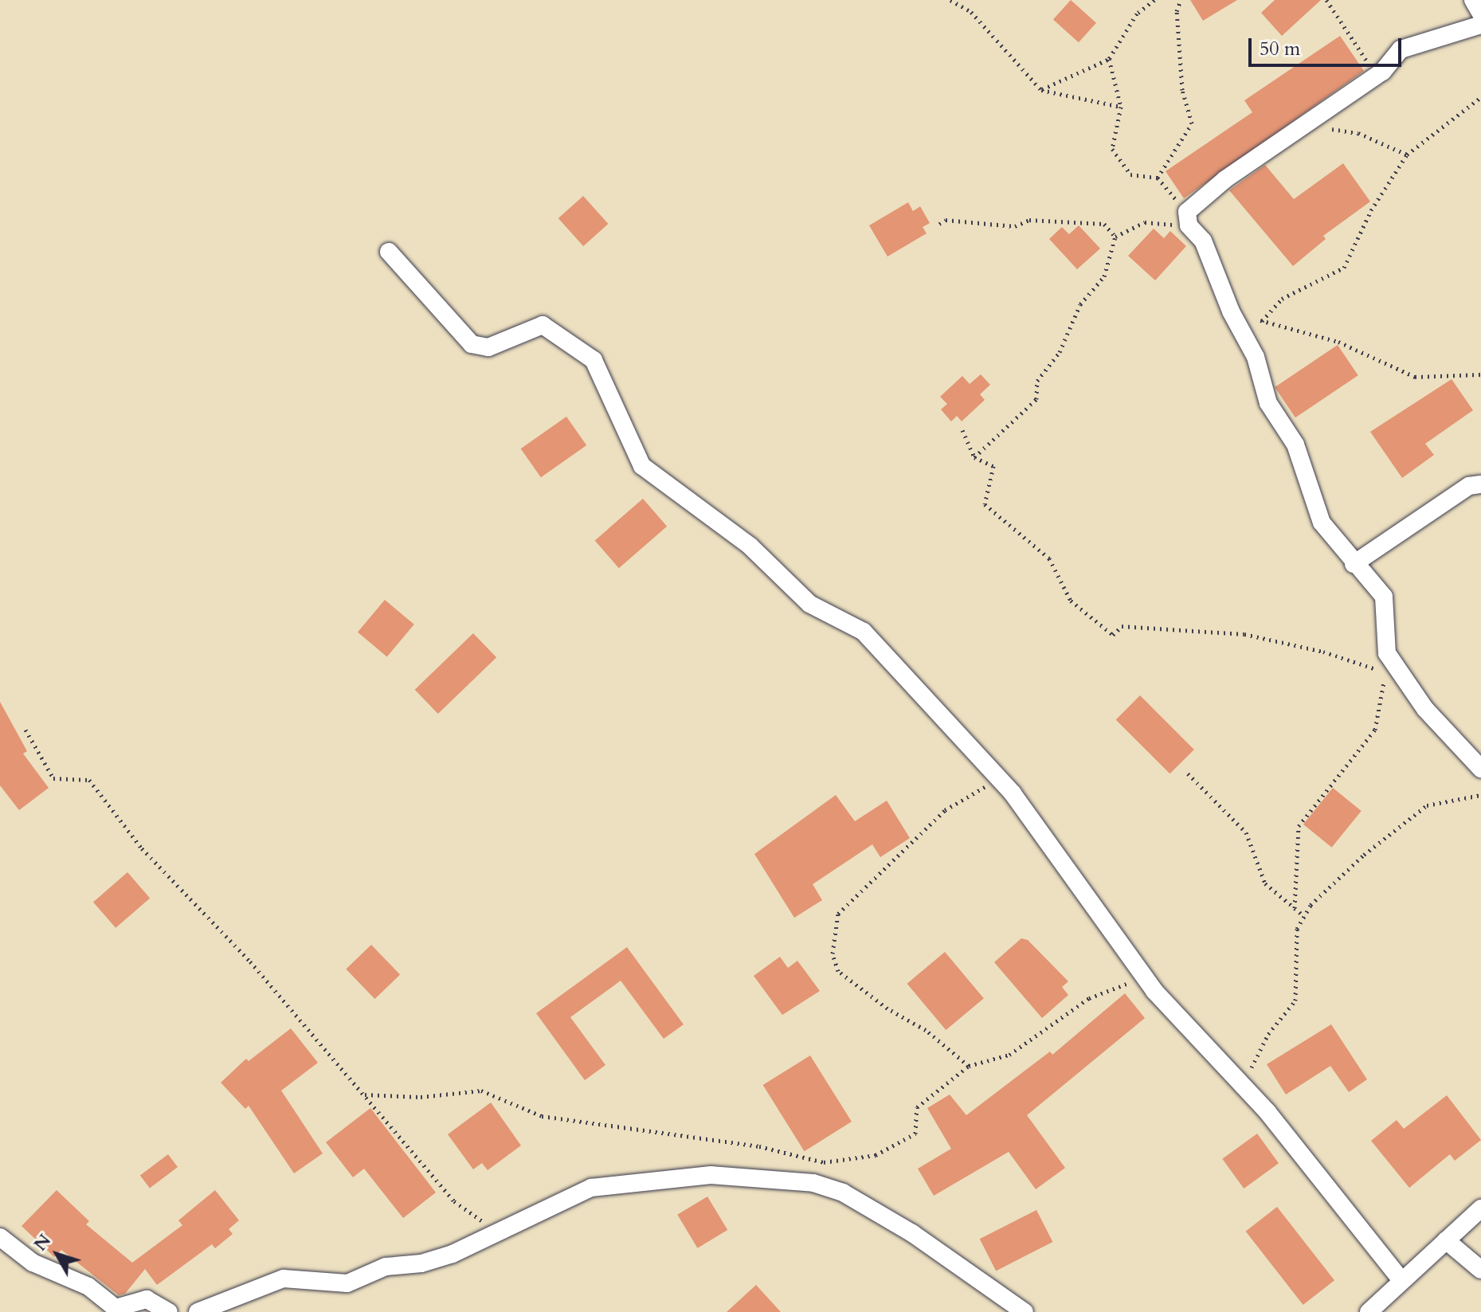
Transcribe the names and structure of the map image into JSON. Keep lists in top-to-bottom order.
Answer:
{
  "scale_bar": "50 m",
  "north": "top left"
}
